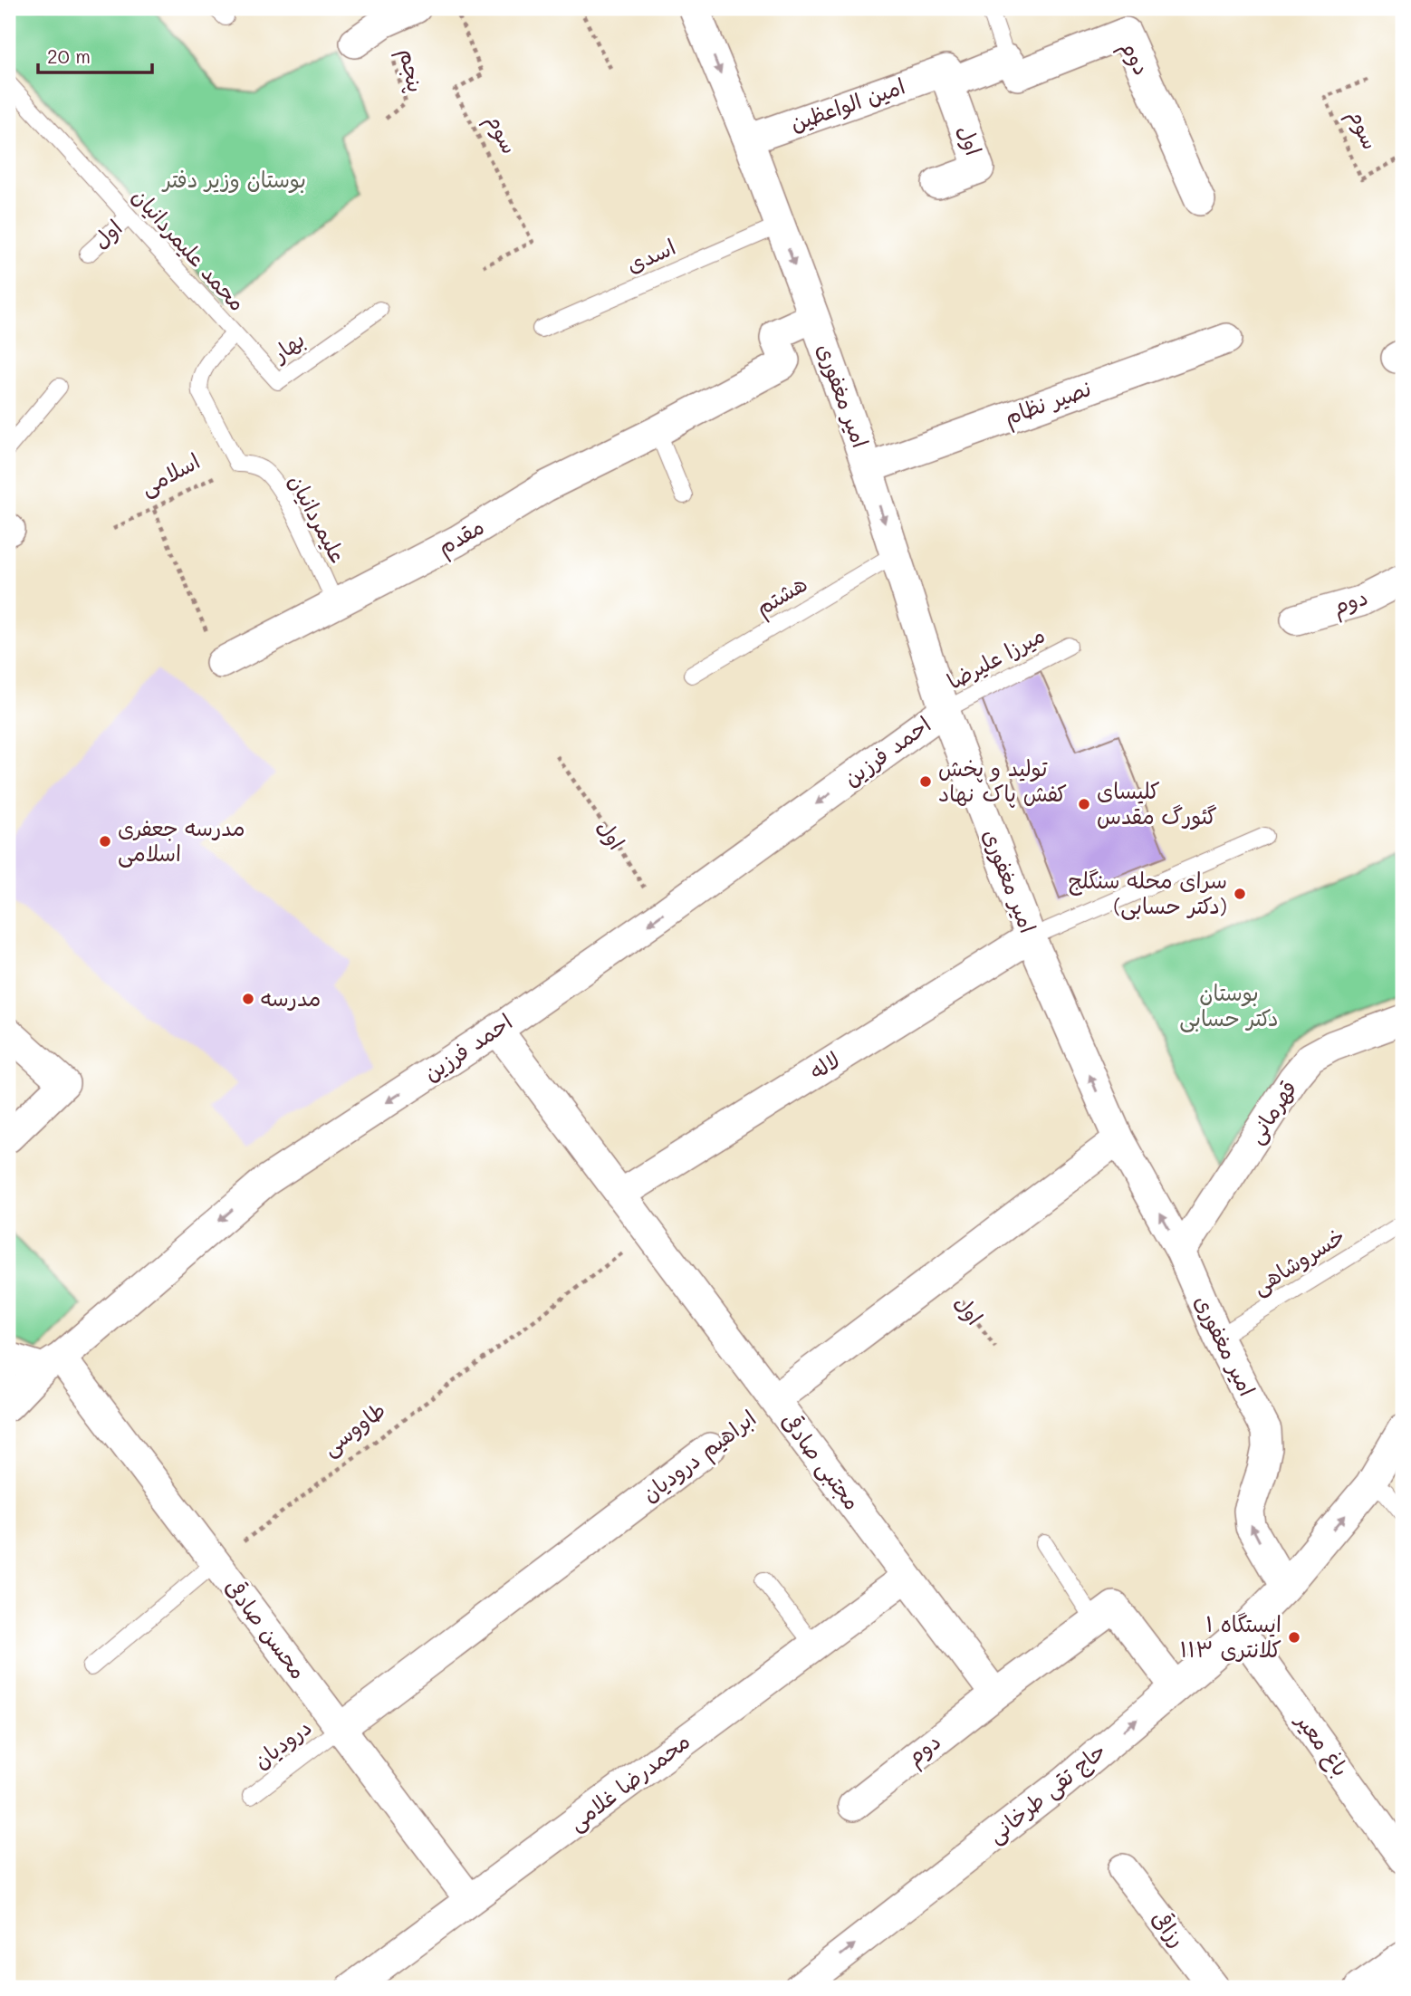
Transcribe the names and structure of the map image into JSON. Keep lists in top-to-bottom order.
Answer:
{
  "streets": {
    "street": [
      "دوم",
      "امین الواعظین",
      "اول",
      "امیر مغفوری",
      "نصیر نظام",
      "مقدم",
      "احمد فرزین",
      "لاله",
      "قهرمانی",
      "ابراهیم درودیان",
      "مجتبی صادقی",
      "محسن صادقی",
      "باغ معیر",
      "محمدرضا غلامی",
      "حاج تقی طرخانی",
      "رزاقی"
    ],
    "lane": [
      "محمد علیمردانیان",
      "اسدی",
      "بهار",
      "علیمردانیان",
      "هشتم",
      "میرزا علیرضا",
      "خسروشاهی",
      "درودیان"
    ],
    "path": [
      "پنجم",
      "سوم",
      "اسلامی",
      "طاووسی"
    ]
  },
  "crossings": [
    ["دوم", "امین الواعظین"],
    ["دوم", "مجتبی صادقی"],
    ["امین الواعظین", "اول"],
    ["امین الواعظین", "امیر مغفوری"],
    ["اول", "محمد علیمردانیان"],
    ["اول", "احمد فرزین"],
    ["اول", "ابراهیم درودیان"],
    ["محمد علیمردانیان", "بهار"],
    ["محمد علیمردانیان", "اسلامی"],
    ["محمد علیمردانیان", "علیمردانیان"],
    ["اسدی", "امیر مغفوری"],
    ["امیر مغفوری", "نصیر نظام"],
    ["امیر مغفوری", "مقدم"],
    ["امیر مغفوری", "هشتم"],
    ["امیر مغفوری", "میرزا علیرضا"],
    ["امیر مغفوری", "احمد فرزین"],
    ["امیر مغفوری", "لاله"],
    ["امیر مغفوری", "قهرمانی"],
    ["امیر مغفوری", "خسروشاهی"],
    ["امیر مغفوری", "ابراهیم درودیان"],
    ["امیر مغفوری", "حاج تقی طرخانی"],
    ["اسلامی", "علیمردانیان"],
    ["علیمردانیان", "مقدم"],
    ["میرزا علیرضا", "احمد فرزین"],
    ["احمد فرزین", "مجتبی صادقی"],
    ["احمد فرزین", "محسن صادقی"],
    ["لاله", "مجتبی صادقی"],
    ["طاووسی", "مجتبی صادقی"],
    ["طاووسی", "محسن صادقی"],
    ["ابراهیم درودیان", "مجتبی صادقی"],
    ["ابراهیم درودیان", "محسن صادقی"],
    ["ابراهیم درودیان", "درودیان"],
    ["مجتبی صادقی", "محمدرضا غلامی"],
    ["محسن صادقی", "درودیان"],
    ["محسن صادقی", "محمدرضا غلامی"],
    ["باغ معیر", "حاج تقی طرخانی"]
  ],
  "one_way": ["احمد فرزین", "حاج تقی طرخانی"],
  "parks": ["بوستان وزیر دفتر", "بوستان دکتر حسابی"],
  "places": [
    "تولید و پخش کفش پاک نهاد",
    "کلیسای گئورگ مقدس",
    "مدرسه جعفری اسلامی",
    "سرای محله سنگلج (دکتر حسابی)",
    "مدرسه",
    "ایستگاه ۱ کلانتری ۱۱۳"
  ],
  "scale_bar": "20 m"
}
